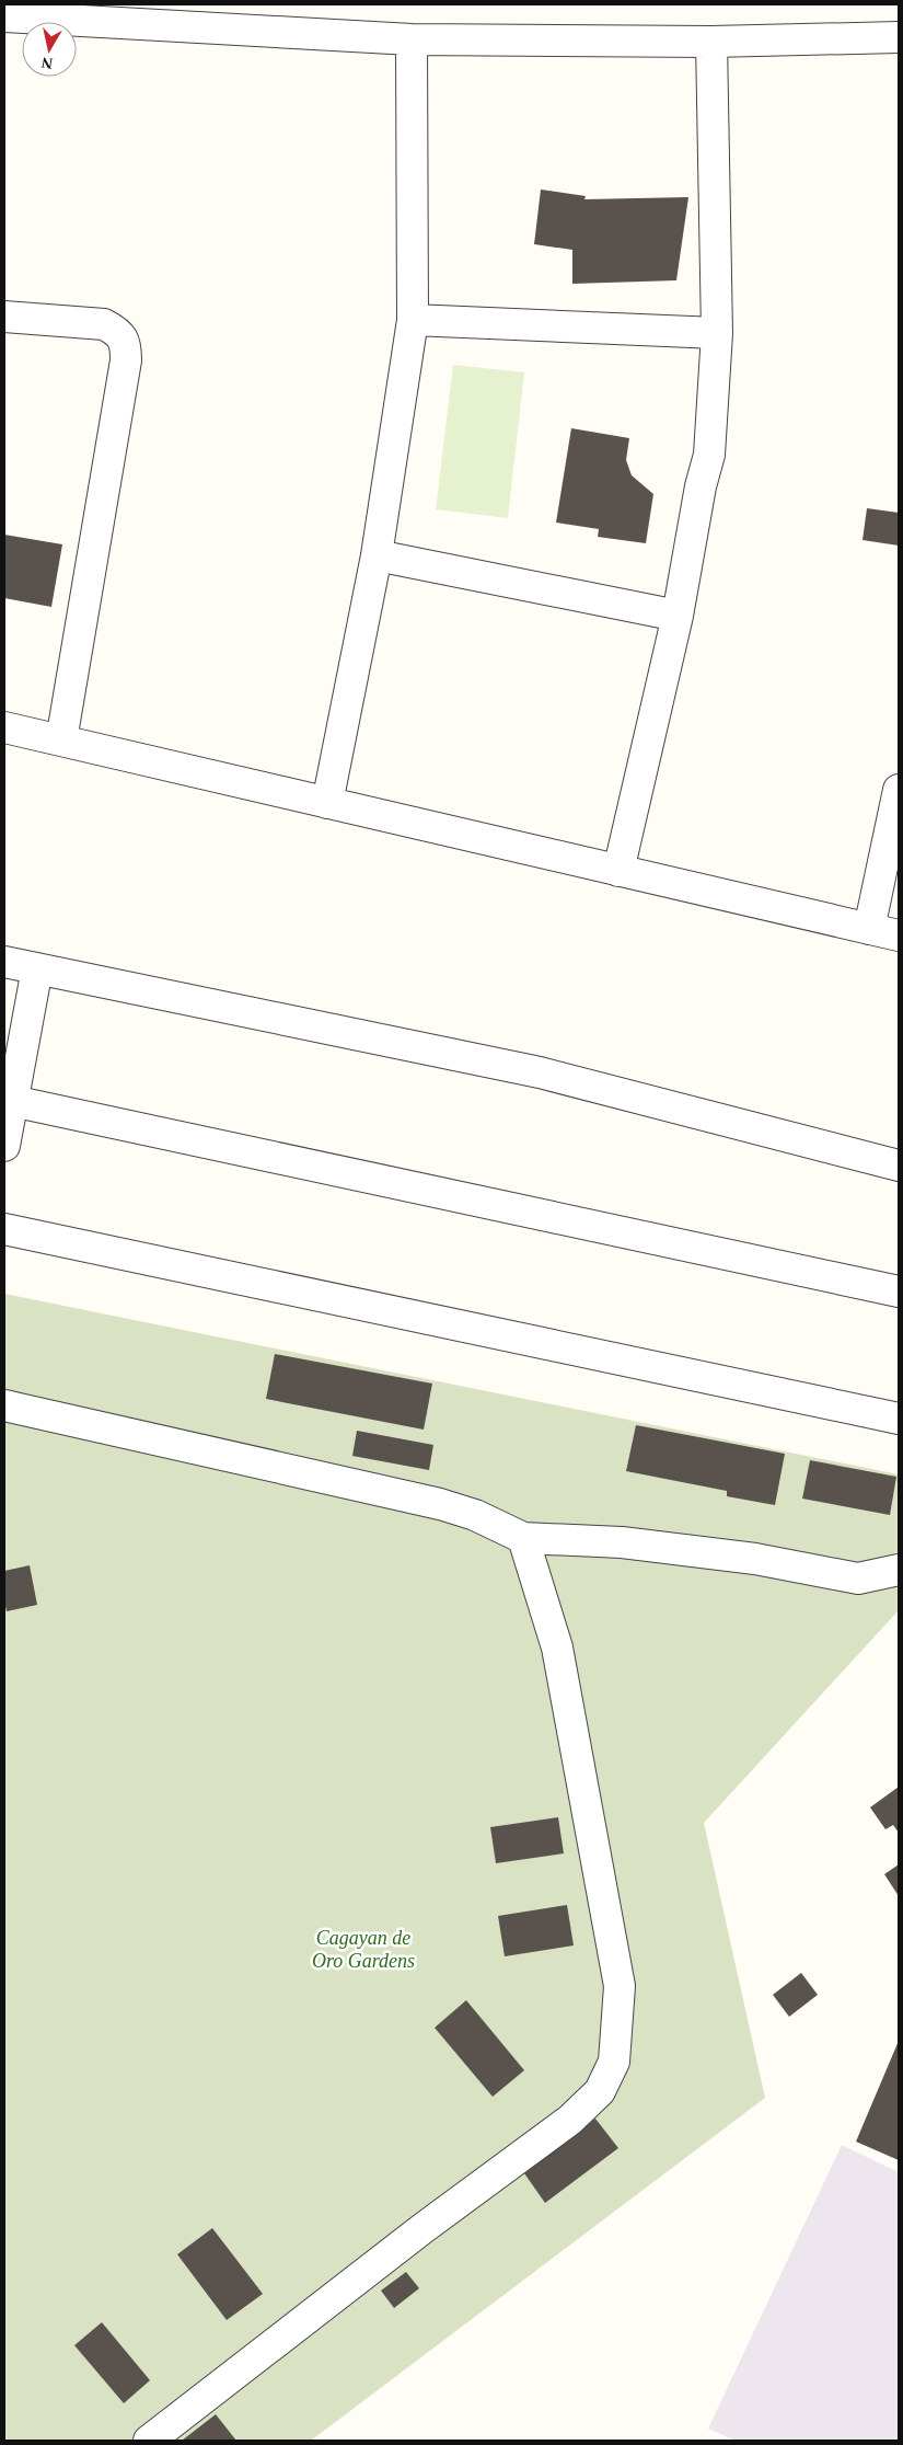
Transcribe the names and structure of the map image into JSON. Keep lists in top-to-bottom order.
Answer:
{
  "parks": ["Cagayan de Oro Gardens"],
  "north": "bottom"
}
